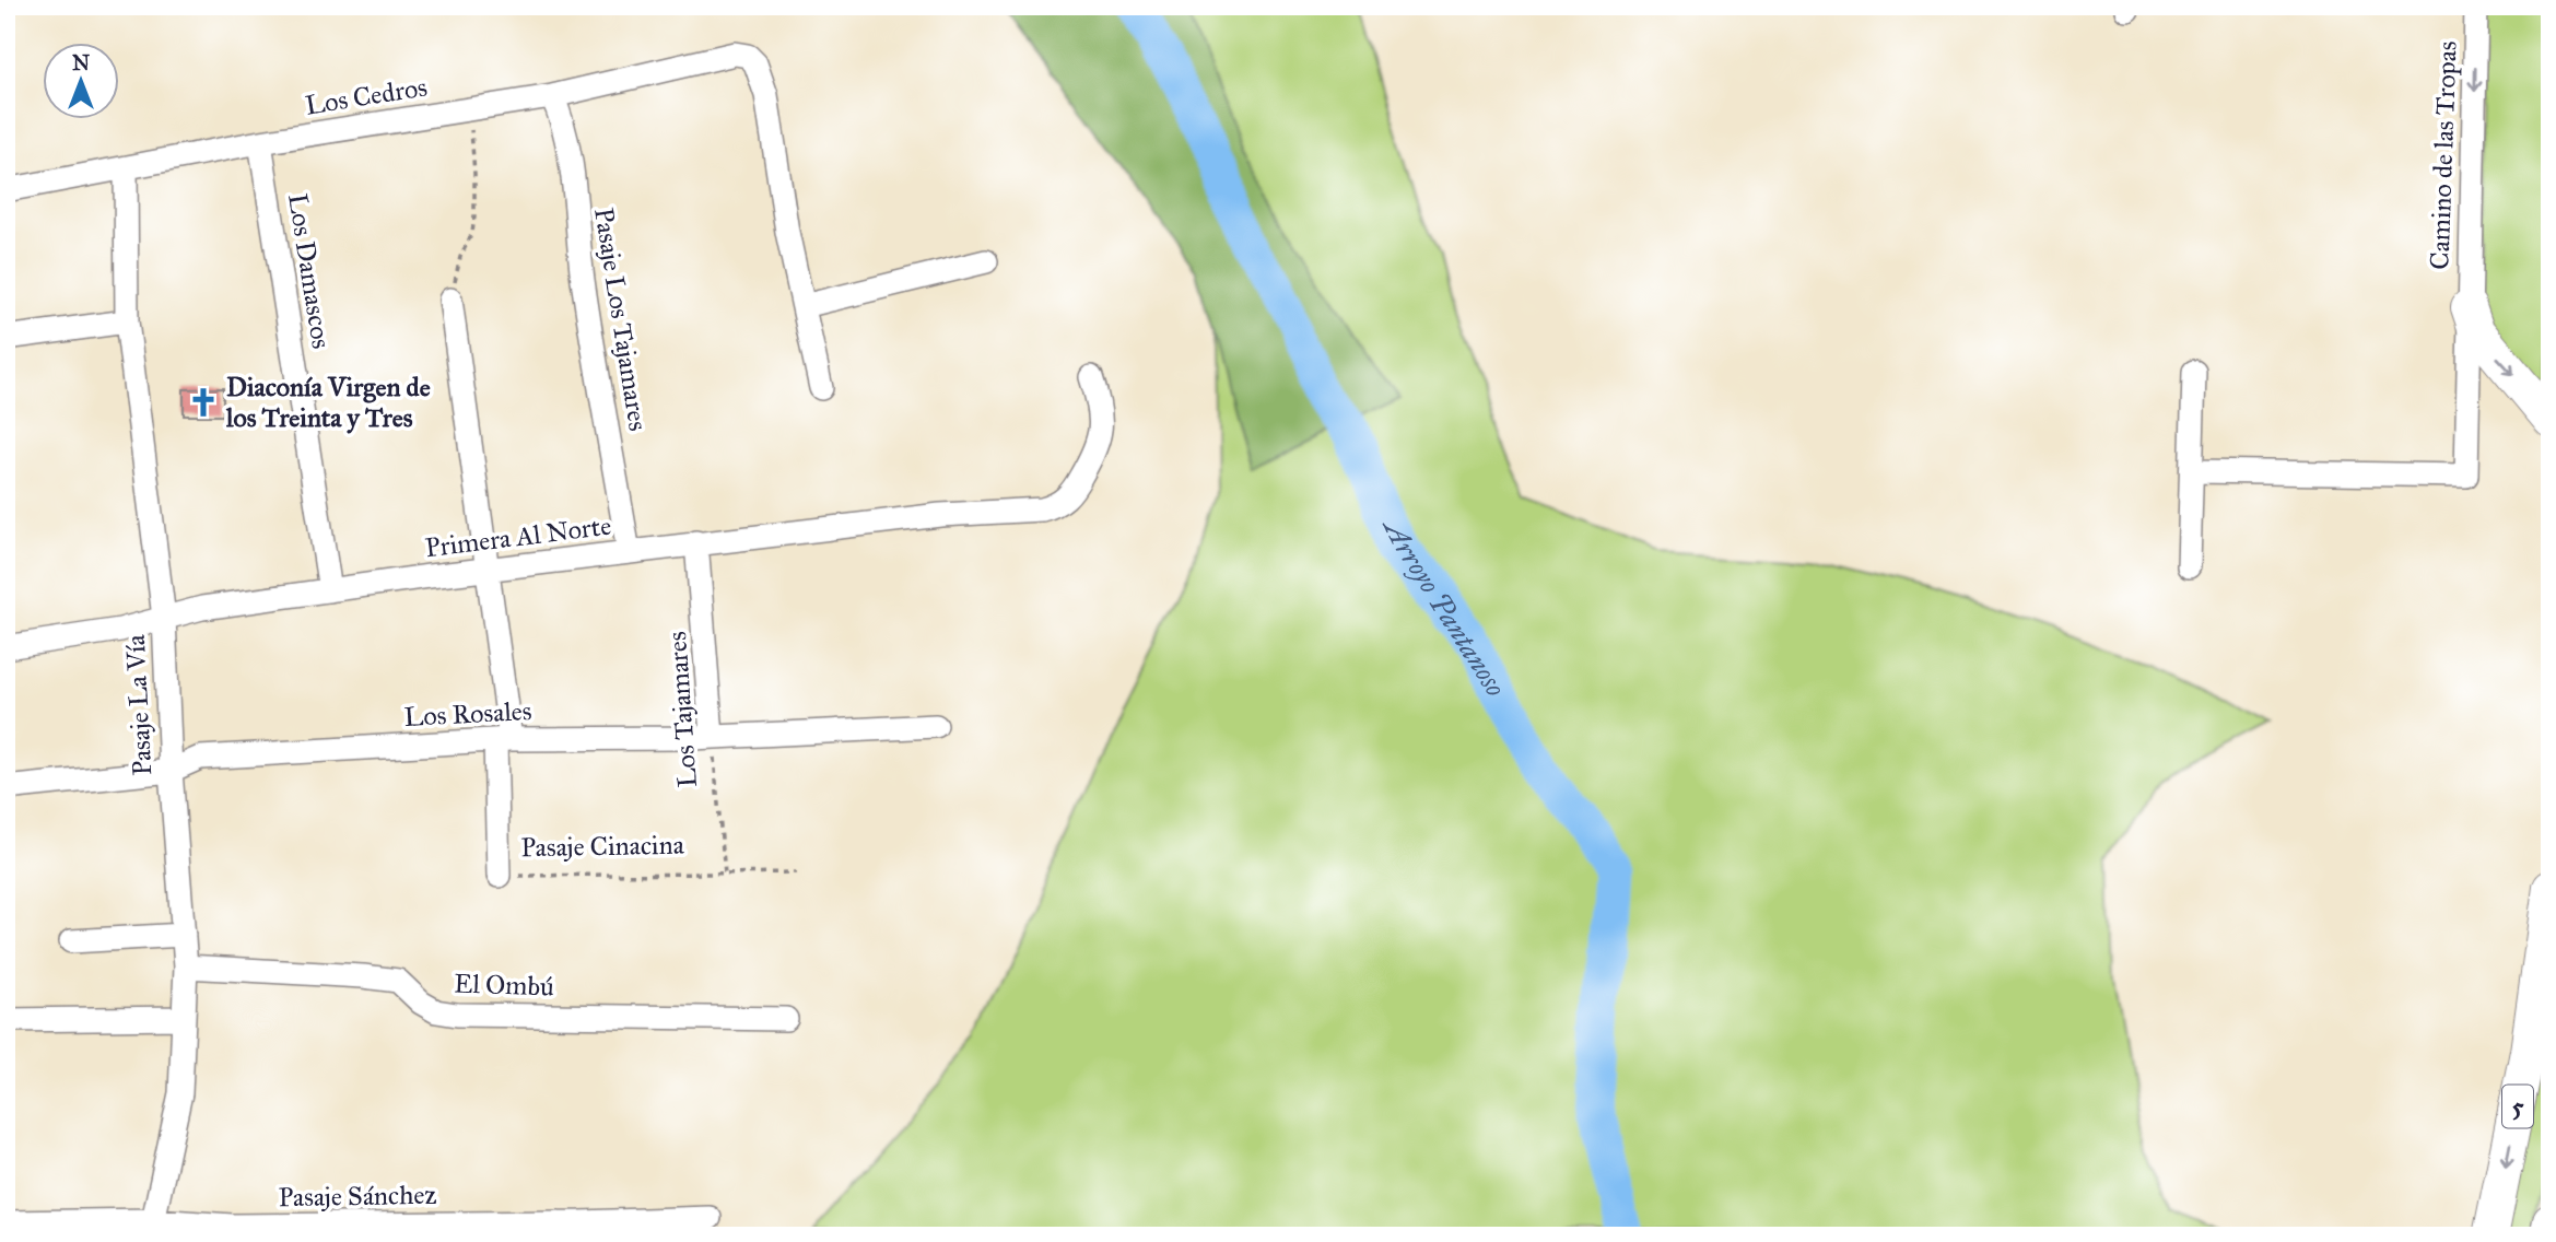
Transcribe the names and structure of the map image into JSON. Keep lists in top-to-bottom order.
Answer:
{
  "streets": {
    "highway": ["5"],
    "street": [
      "Los Cedros",
      "Camino de las Tropas",
      "Los Damascos",
      "Pasaje Los Tajamares",
      "Primera Al Norte",
      "Pasaje La Vía",
      "Los Tajamares",
      "Los Rosales",
      "Pasaje Cinacina",
      "El Ombú",
      "Pasaje Sánchez"
    ]
  },
  "crossings": [
    ["Los Cedros", "Los Damascos"],
    ["Los Cedros", "Pasaje Los Tajamares"],
    ["Los Cedros", "Pasaje La Vía"],
    ["Los Damascos", "Primera Al Norte"],
    ["Pasaje Los Tajamares", "Primera Al Norte"],
    ["Primera Al Norte", "Pasaje La Vía"],
    ["Primera Al Norte", "Los Tajamares"],
    ["Primera Al Norte", "Pasaje Cinacina"],
    ["Pasaje La Vía", "Los Rosales"],
    ["Pasaje La Vía", "El Ombú"],
    ["Pasaje La Vía", "Pasaje Sánchez"],
    ["Los Tajamares", "Los Rosales"],
    ["Los Tajamares", "Pasaje Cinacina"],
    ["Los Rosales", "Pasaje Cinacina"]
  ],
  "one_way": ["Camino de las Tropas"],
  "water": ["Arroyo Pantanoso"],
  "places": {
    "church": ["Diaconía Virgen de los Treinta y Tres"]
  },
  "north": "top"
}
